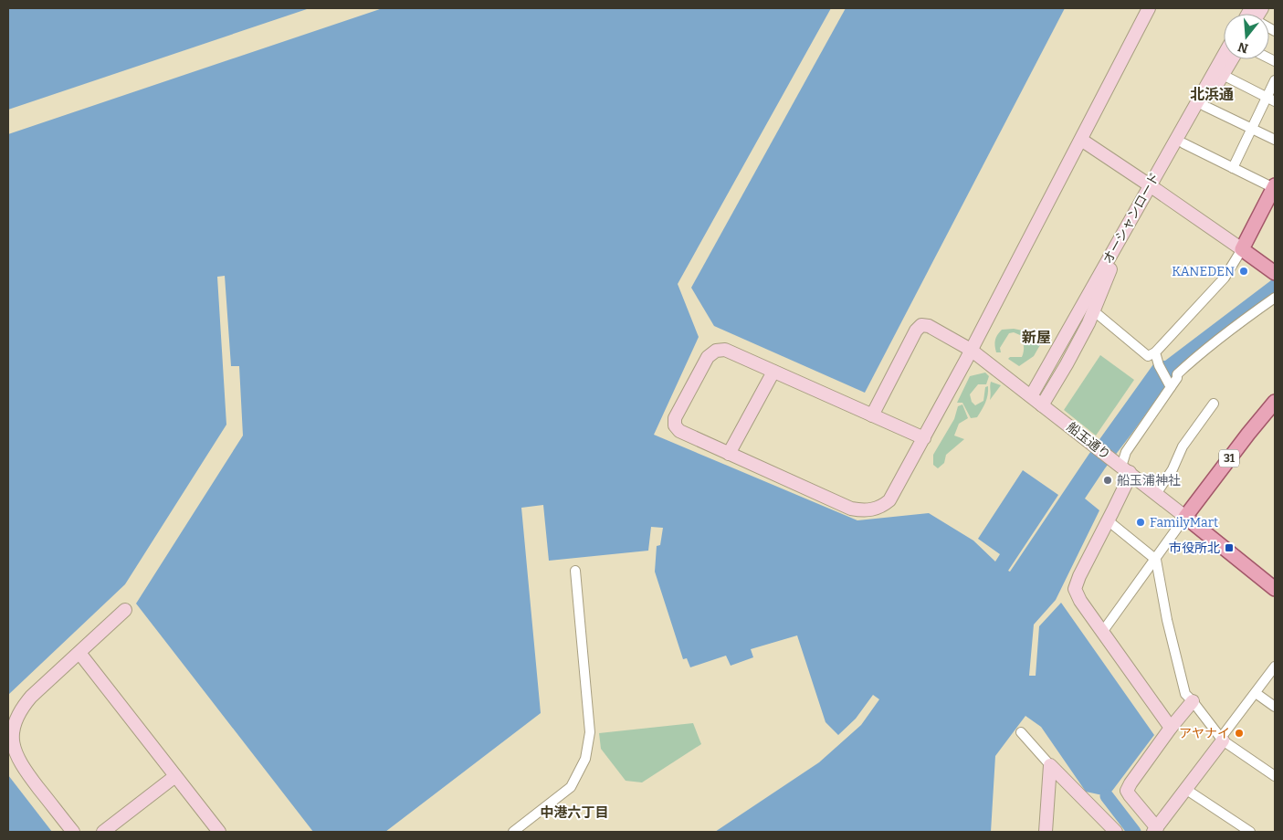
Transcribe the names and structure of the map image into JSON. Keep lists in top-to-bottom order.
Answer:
{
  "streets": {
    "main road": ["船玉通り", "31"],
    "street": ["オーシャンロード"]
  },
  "crossings": [
    ["オーシャンロード", "船玉通り"],
    ["船玉通り", "31"]
  ],
  "districts": ["北浜通", "新屋", "中港六丁目"],
  "places": {
    "other": [
      "KANEDEN",
      "船玉浦神社",
      "FamilyMart",
      "アヤナイ"
    ],
    "transit": ["市役所北"]
  },
  "north": "bottom"
}
